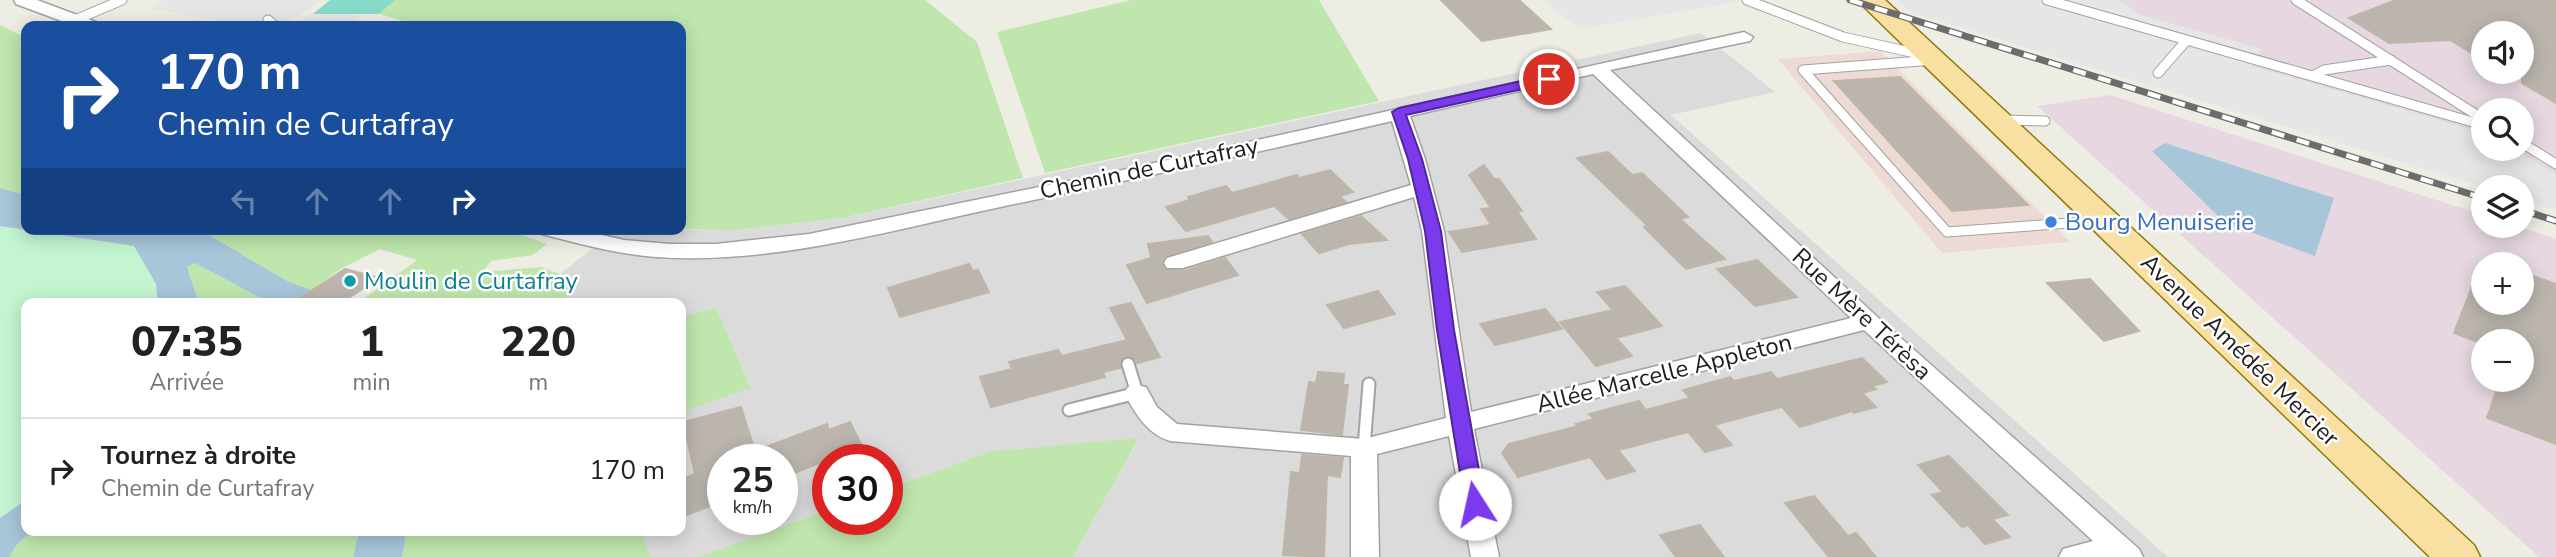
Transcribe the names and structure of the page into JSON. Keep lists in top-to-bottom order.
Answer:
{
  "streets": {
    "main road": ["Avenue Amédée Mercier"],
    "street": ["Chemin de Curtafray", "Rue Mère Térèsa", "Allée Marcelle Appleton"]
  },
  "crossings": [
    ["Chemin de Curtafray", "Rue Mère Térèsa"],
    ["Rue Mère Térèsa", "Allée Marcelle Appleton"]
  ],
  "places": ["Bourg Menuiserie", "Moulin de Curtafray"],
  "page": {
    "map_buttons": ["+", "−"],
    "turn": ["170 m", "Chemin de Curtafray"],
    "eta": [
      "07:35",
      "Arrivée",
      "1",
      "min",
      "220",
      "m"
    ],
    "list": [
      {
        "name": "Tournez à droite",
        "note": "Chemin de Curtafray",
        "value": "170 m"
      }
    ],
    "speed": "25 km/h",
    "limit": "30"
  }
}
